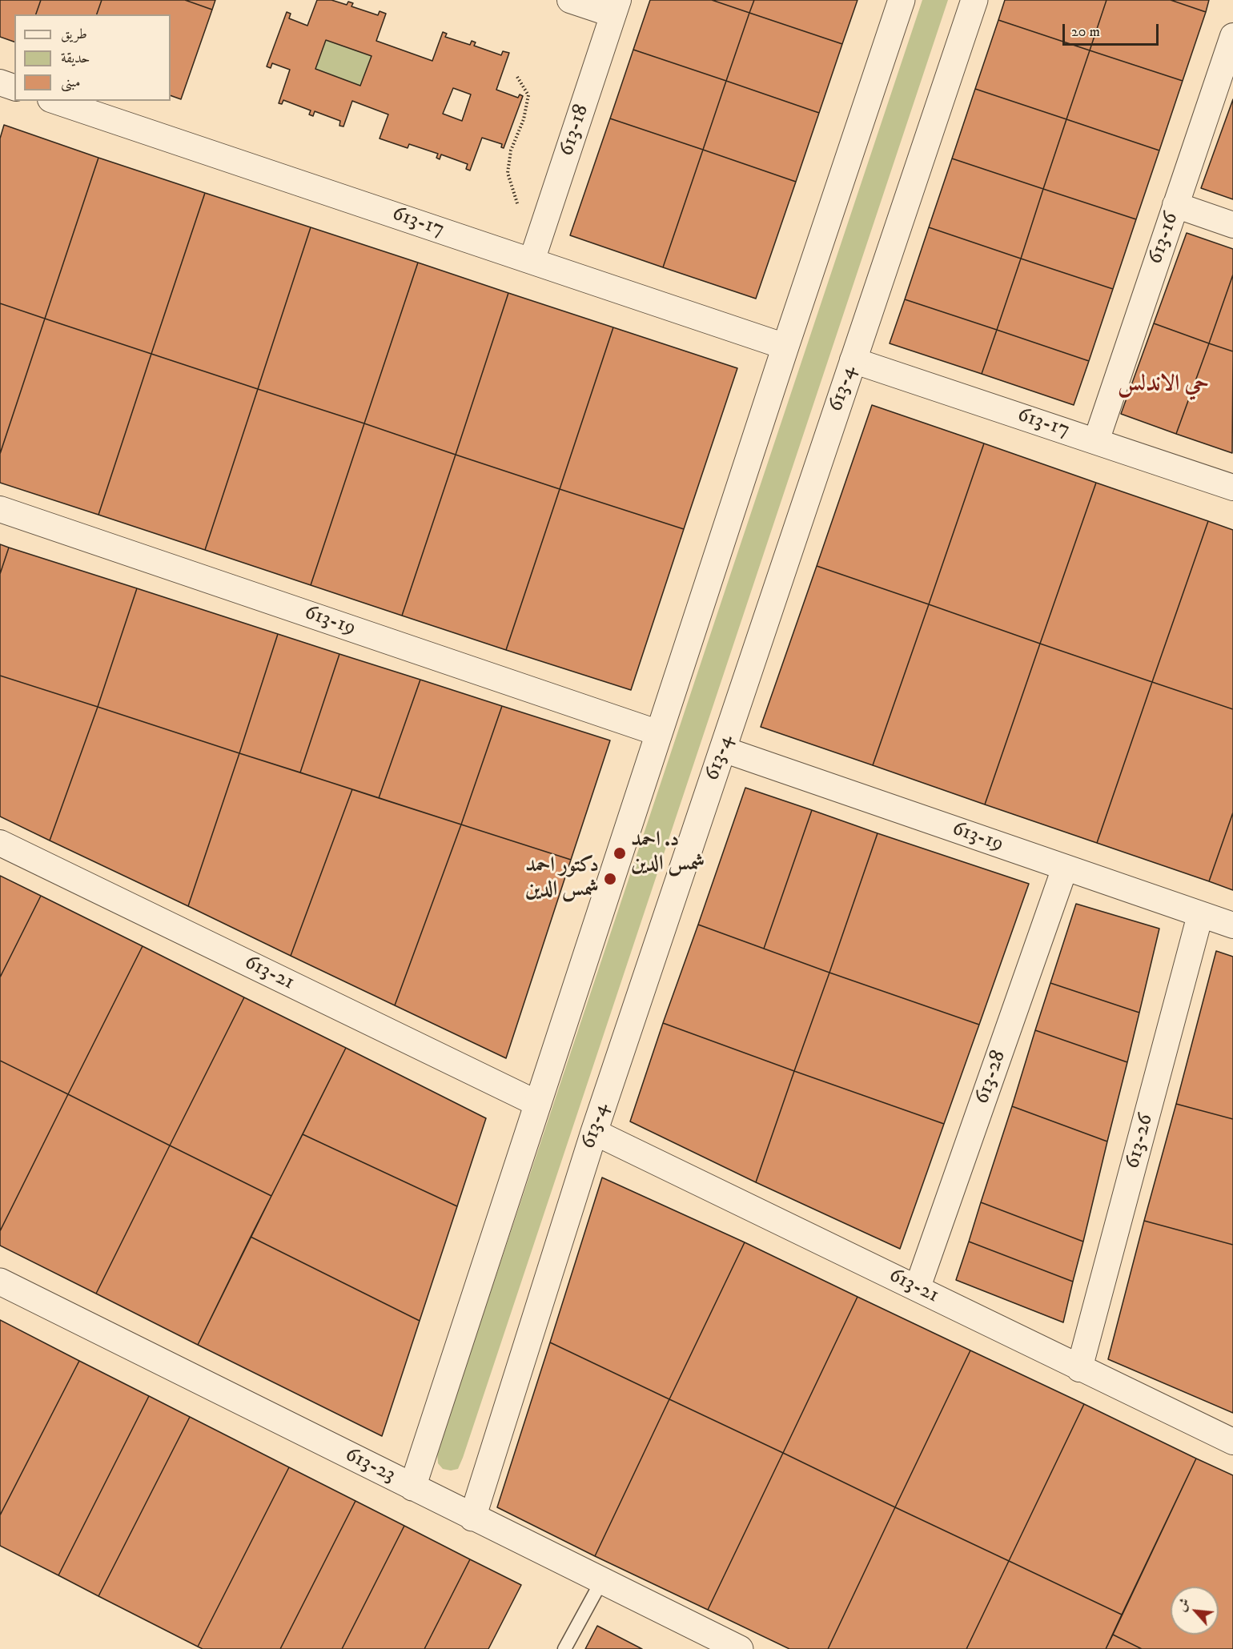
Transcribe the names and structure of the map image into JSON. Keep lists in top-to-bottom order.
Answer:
{
  "streets": {
    "street": [
      "613-18",
      "613-17",
      "613-16",
      "613-4",
      "613-19",
      "613-21",
      "613-28",
      "613-26",
      "613-23"
    ]
  },
  "crossings": [
    ["613-18", "613-17"],
    ["613-17", "613-16"],
    ["613-17", "613-4"],
    ["613-4", "613-19"],
    ["613-4", "613-21"],
    ["613-4", "613-23"],
    ["613-19", "613-28"],
    ["613-19", "613-26"],
    ["613-21", "613-28"],
    ["613-21", "613-26"]
  ],
  "districts": ["حي الاندلس"],
  "places": ["د. احمد شمس الدين", "دكتور احمد شمس الدين"],
  "legend": ["طريق", "حديقة", "مبنى"],
  "scale_bar": "20 m",
  "north": "top left"
}
